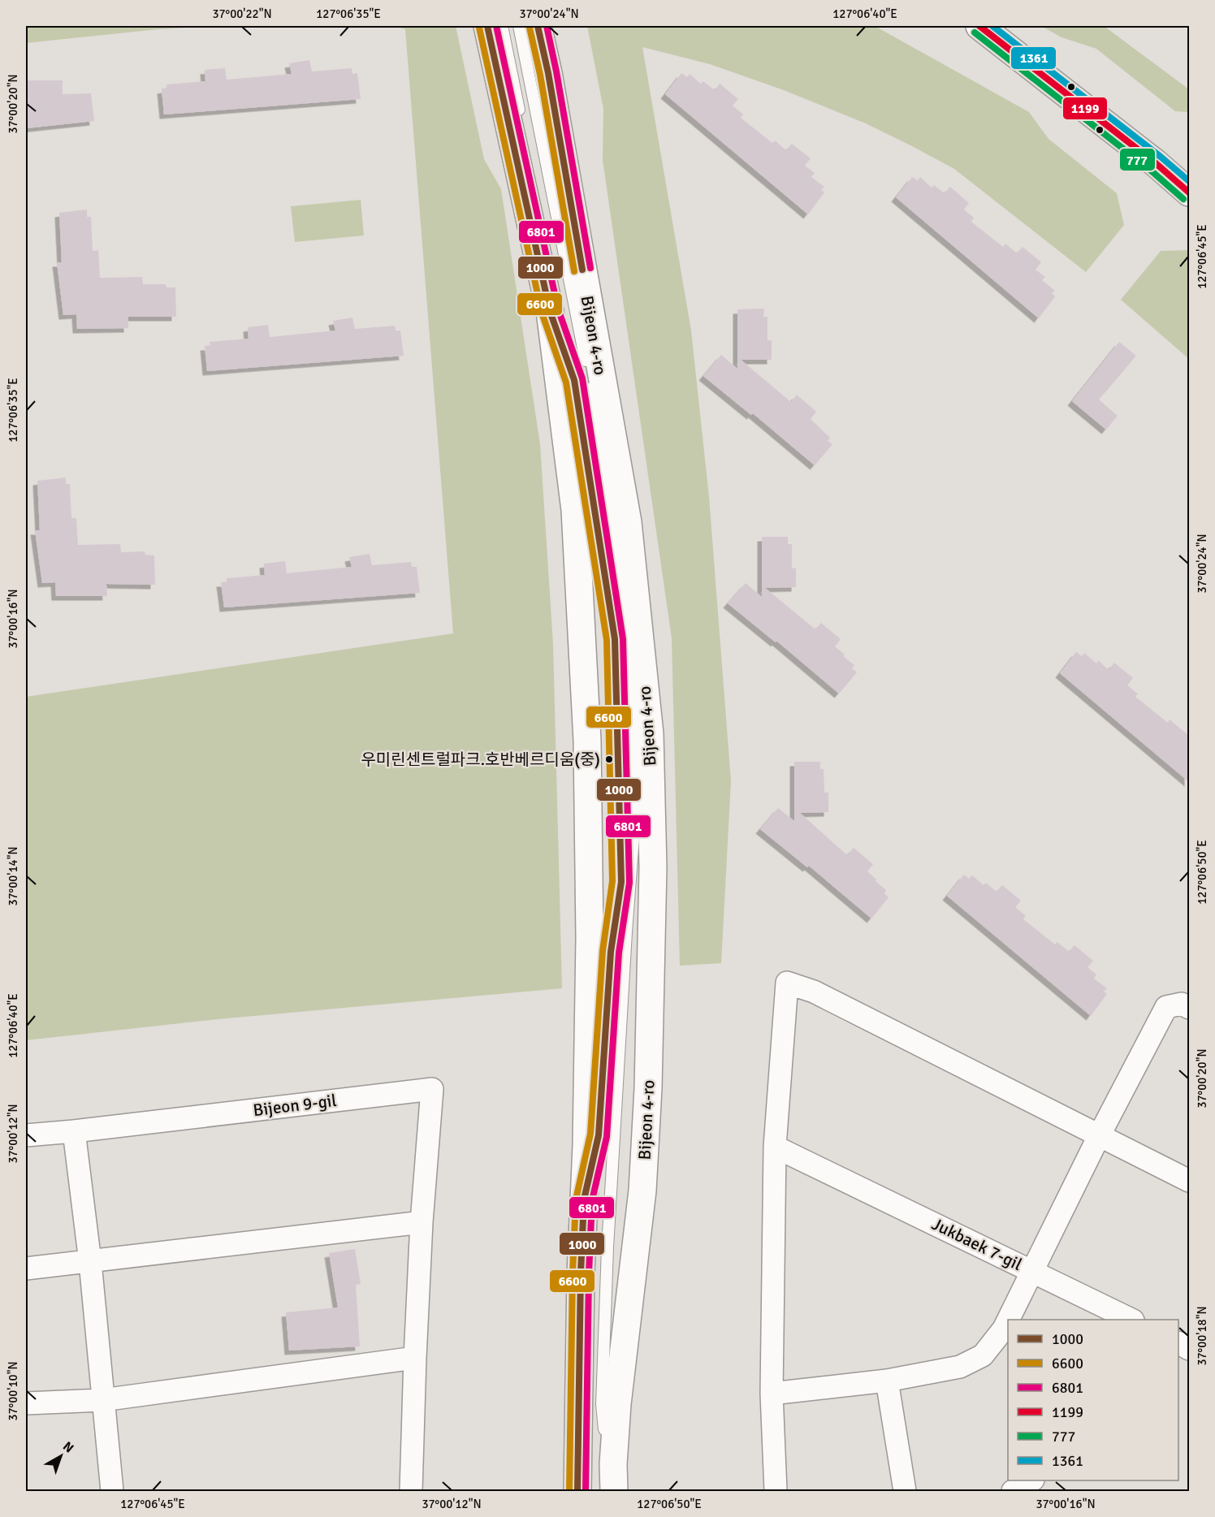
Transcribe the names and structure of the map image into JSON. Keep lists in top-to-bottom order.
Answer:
{
  "streets": {
    "main road": ["Bijeon 4-ro"],
    "street": ["Bijeon 9-gil", "Jukbaek 7-gil"]
  },
  "places": ["우미린센트럴파크.호반베르디움(중)"],
  "lines": [
    "transit line 1000",
    "transit line 6801",
    "transit line 1199",
    "transit line 1361",
    "transit line 6600",
    "transit line 777"
  ],
  "legend": [
    "1000",
    "6600",
    "6801",
    "1199",
    "777",
    "1361"
  ],
  "north": "top right",
  "coordinates": [
    "37°00'22\"N",
    "127°06'35\"E",
    "37°00'24\"N",
    "127°06'40\"E",
    "37°00'20\"N",
    "127°06'45\"E",
    "37°00'16\"N",
    "127°06'50\"E",
    "37°00'14\"N",
    "37°00'12\"N",
    "37°00'18\"N",
    "37°00'10\"N"
  ]
}
